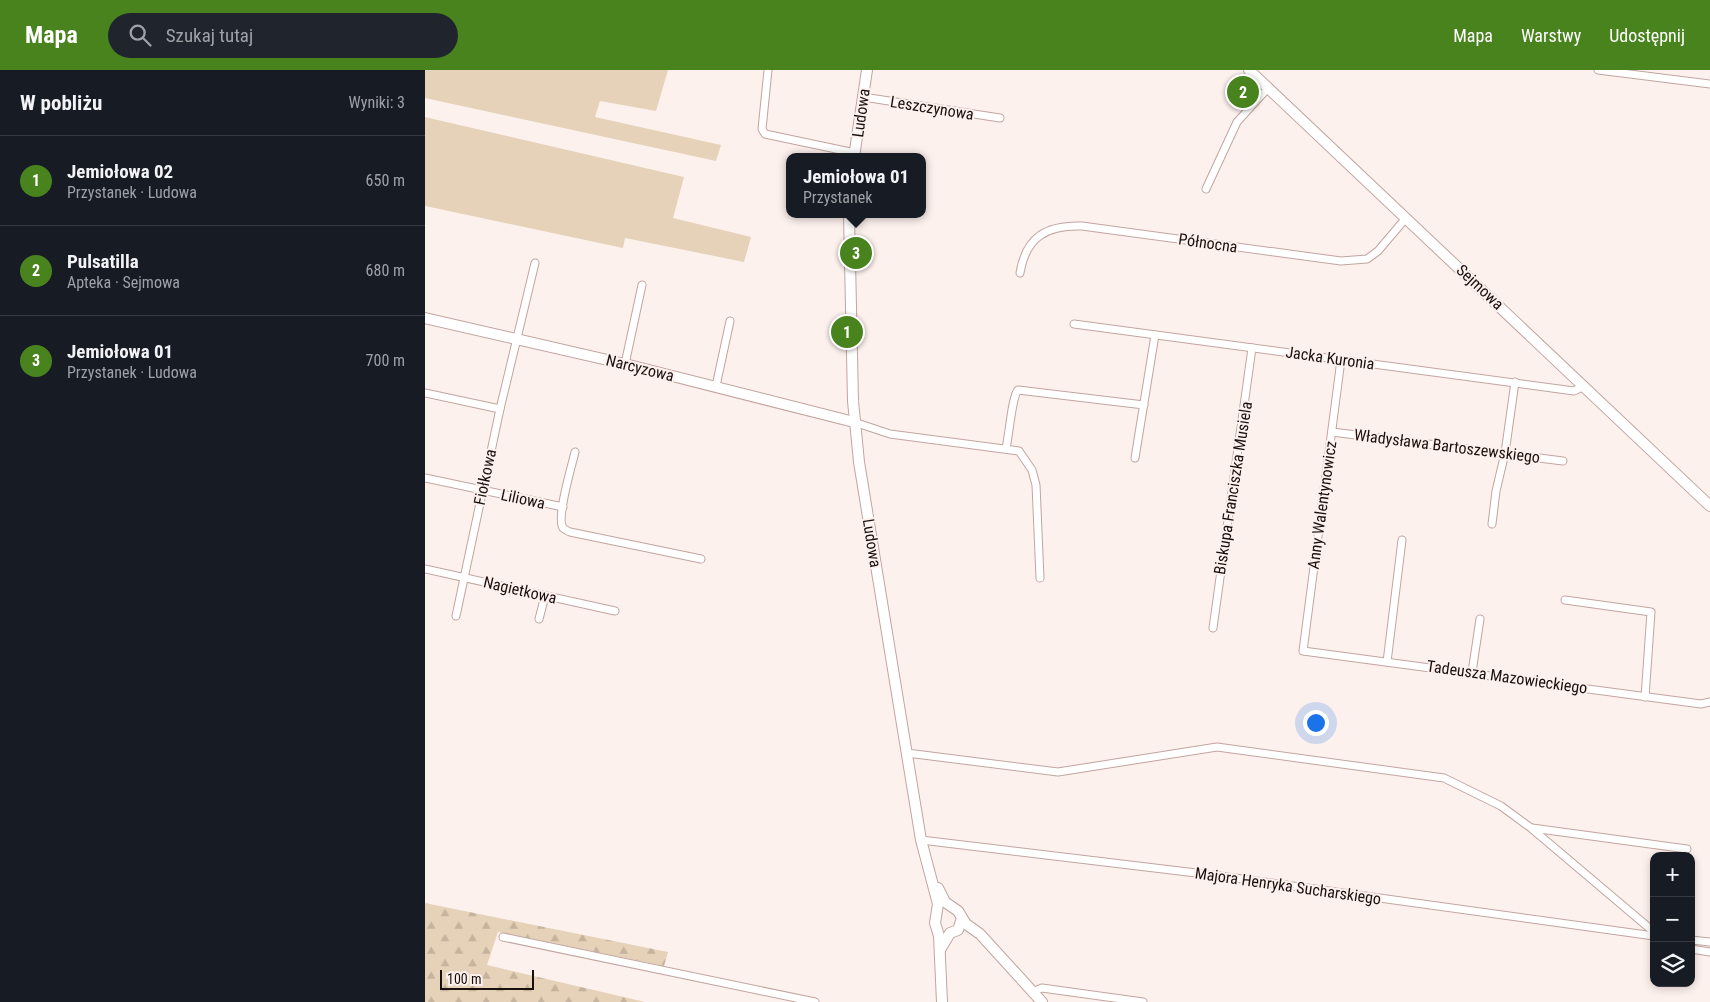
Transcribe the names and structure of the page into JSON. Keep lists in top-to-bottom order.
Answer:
{
  "streets": {
    "main road": ["Ludowa", "Sejmowa", "Narcyzowa"],
    "street": [
      "Leszczynowa",
      "Północna",
      "Jacka Kuronia",
      "Władysława Bartoszewskiego",
      "Fiołkowa",
      "Biskupa Franciszka Musiela",
      "Liliowa",
      "Anny Walentynowicz",
      "Nagietkowa",
      "Tadeusza Mazowieckiego",
      "Majora Henryka Sucharskiego"
    ]
  },
  "crossings": [
    ["Leszczynowa", "Ludowa"],
    ["Ludowa", "Narcyzowa"],
    ["Ludowa", "Majora Henryka Sucharskiego"],
    ["Północna", "Sejmowa"],
    ["Sejmowa", "Jacka Kuronia"],
    ["Jacka Kuronia", "Biskupa Franciszka Musiela"],
    ["Jacka Kuronia", "Anny Walentynowicz"],
    ["Narcyzowa", "Fiołkowa"],
    ["Władysława Bartoszewskiego", "Anny Walentynowicz"],
    ["Fiołkowa", "Liliowa"],
    ["Fiołkowa", "Nagietkowa"],
    ["Anny Walentynowicz", "Tadeusza Mazowieckiego"]
  ],
  "scale_bar": "100 m",
  "page": {
    "header": "Mapa",
    "search": "Szukaj tutaj",
    "nav": ["Mapa", "Warstwy", "Udostępnij"],
    "heading": ["W pobliżu", "Wyniki: 3"],
    "pins": ["2", "3", "1"],
    "list": [
      {
        "mark": "1",
        "name": "Jemiołowa 02",
        "note": "Przystanek · Ludowa",
        "value": "650 m"
      },
      {
        "mark": "2",
        "name": "Pulsatilla",
        "note": "Apteka · Sejmowa",
        "value": "680 m"
      },
      {
        "mark": "3",
        "name": "Jemiołowa 01",
        "note": "Przystanek · Ludowa",
        "value": "700 m"
      }
    ],
    "popup": ["Jemiołowa 01", "Przystanek"],
    "map_buttons": ["+", "−"],
    "scale": "100 m"
  }
}
